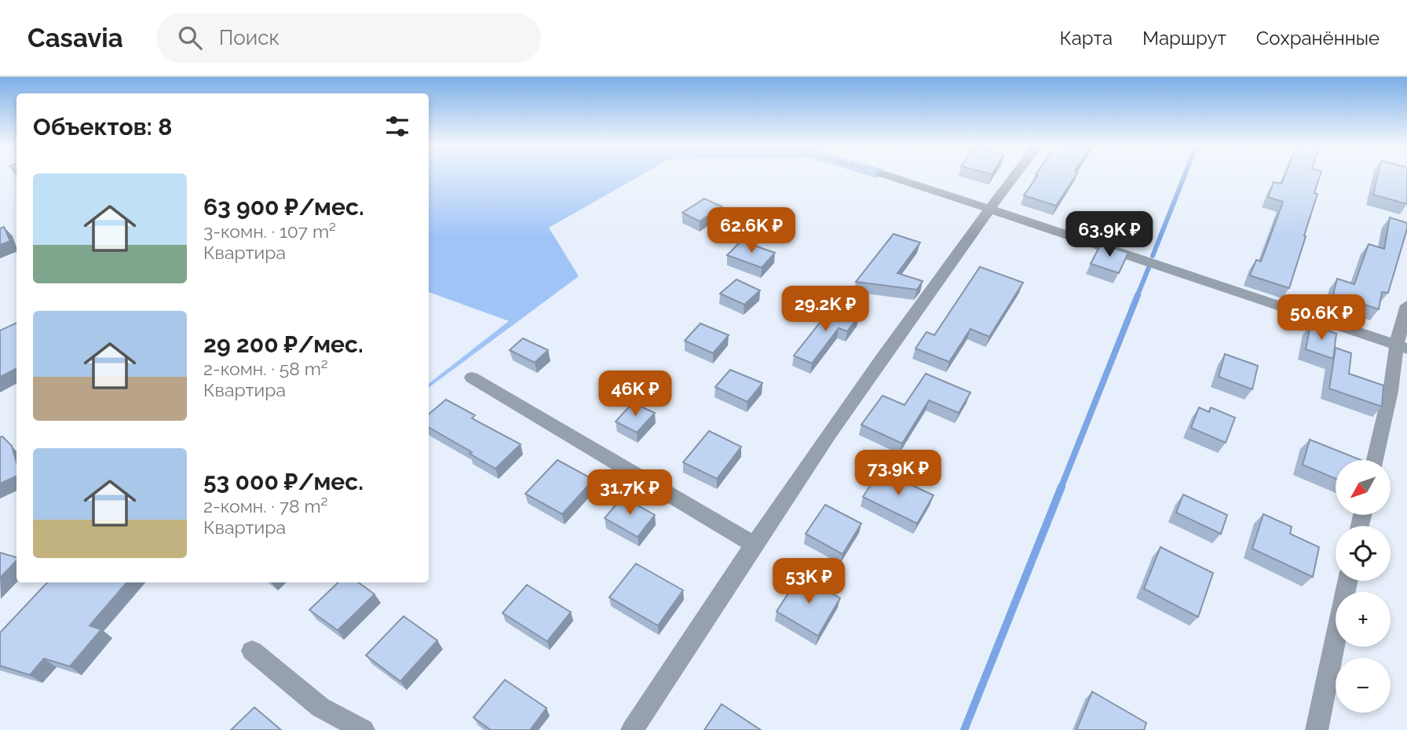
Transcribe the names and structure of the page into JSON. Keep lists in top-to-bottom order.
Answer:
{
  "north": "bottom left",
  "page": {
    "header": "Casavia",
    "search": "Поиск",
    "nav": ["Карта", "Маршрут", "Сохранённые"],
    "heading": "Объектов: 8",
    "list": [
      {
        "name": "63 900 ₽/мес.",
        "note": "3-комн. · 107 m² · Квартира"
      },
      {
        "name": "29 200 ₽/мес.",
        "note": "2-комн. · 58 m² · Квартира"
      },
      {
        "name": "53 000 ₽/мес.",
        "note": "2-комн. · 78 m² · Квартира"
      }
    ],
    "price": [
      "62.6K ₽",
      "63.9K ₽",
      "29.2K ₽",
      "50.6K ₽",
      "46K ₽",
      "73.9K ₽",
      "31.7K ₽",
      "53K ₽"
    ],
    "map_buttons": ["+", "−"]
  }
}
